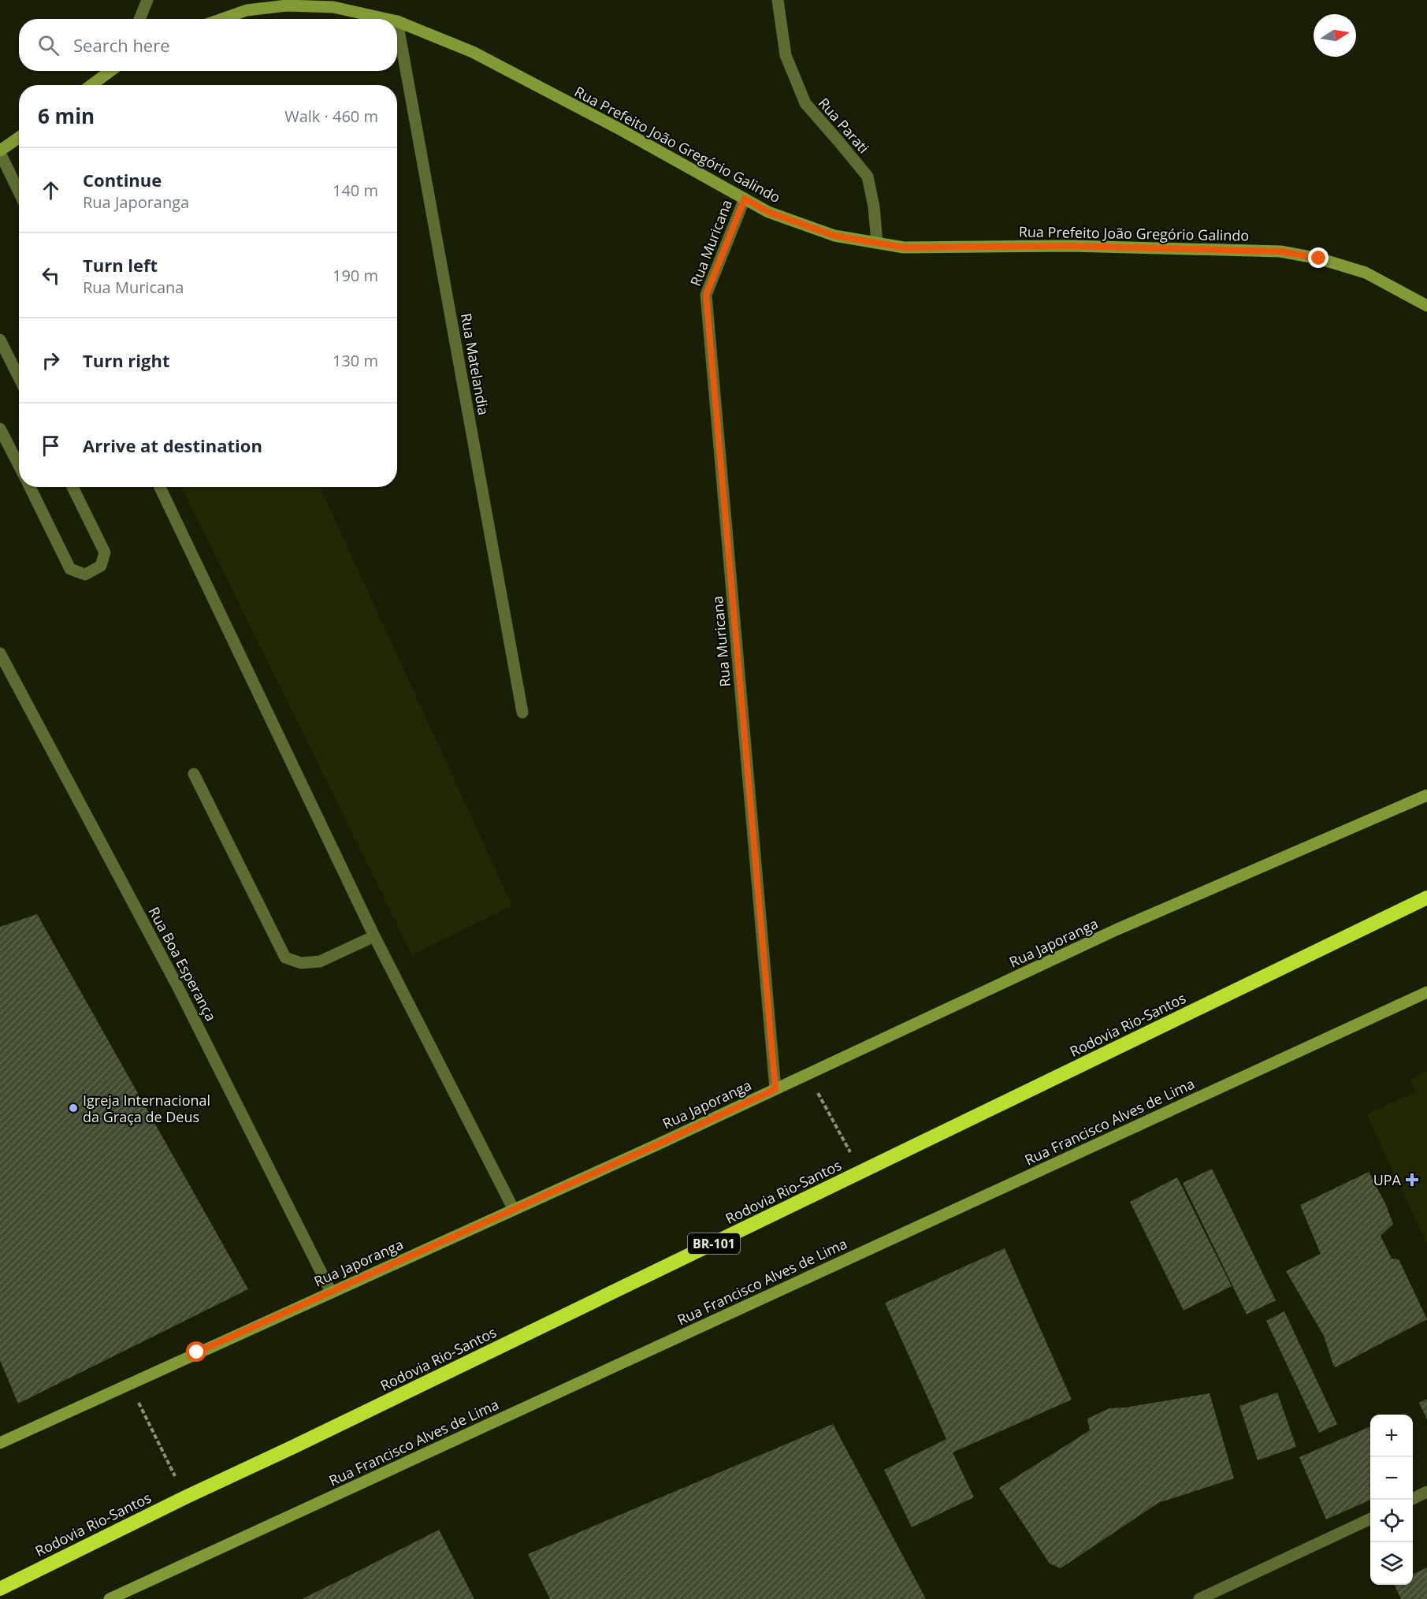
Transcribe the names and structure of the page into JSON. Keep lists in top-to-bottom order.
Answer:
{
  "streets": {
    "highway": ["Rodovia Rio-Santos", "BR-101"],
    "main road": ["Rua Prefeito João Gregório Galindo", "Rua Japoranga", "Rua Francisco Alves de Lima"],
    "street": [
      "Rua Parati",
      "Rua Muricana",
      "Rua Matelandia",
      "Rua Boa Esperança"
    ]
  },
  "crossings": [
    ["Rua Parati", "Rua Prefeito João Gregório Galindo"],
    ["Rua Prefeito João Gregório Galindo", "Rua Muricana"],
    ["Rua Prefeito João Gregório Galindo", "Rua Matelandia"],
    ["Rua Muricana", "Rua Japoranga"],
    ["Rua Japoranga", "Rua Boa Esperança"]
  ],
  "places": {
    "other": ["Igreja Internacional da Graça de Deus"],
    "health": ["UPA"]
  },
  "north": "right",
  "page": {
    "search": "Search here",
    "heading": ["6 min", "Walk · 460 m"],
    "list": [
      ["Continue", "Rua Japoranga", "140 m"],
      ["Turn left", "Rua Muricana", "190 m"],
      ["Turn right", "130 m"],
      "Arrive at destination"
    ],
    "map_buttons": ["+", "−"]
  }
}
